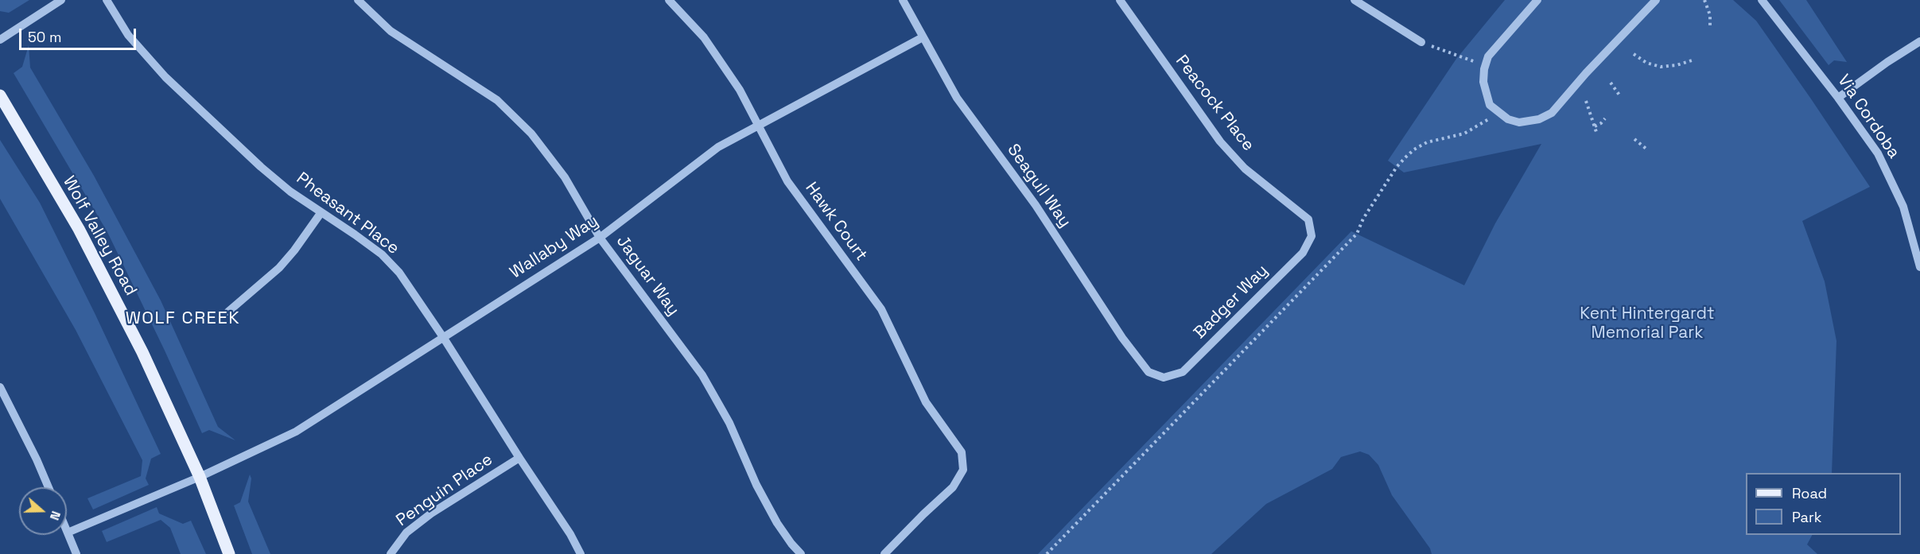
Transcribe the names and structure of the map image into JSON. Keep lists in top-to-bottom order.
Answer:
{
  "streets": {
    "main road": ["Wolf Valley Road"],
    "street": [
      "Peacock Place",
      "Via Cordoba",
      "Seagull Way",
      "Pheasant Place",
      "Hawk Court",
      "Wallaby Way",
      "Jaguar Way",
      "Badger Way",
      "Penguin Place"
    ]
  },
  "crossings": [
    ["Peacock Place", "Badger Way"],
    ["Seagull Way", "Wallaby Way"],
    ["Seagull Way", "Badger Way"],
    ["Pheasant Place", "Wallaby Way"],
    ["Pheasant Place", "Penguin Place"],
    ["Hawk Court", "Wallaby Way"],
    ["Wolf Valley Road", "Wallaby Way"],
    ["Wallaby Way", "Jaguar Way"]
  ],
  "districts": ["WOLF CREEK"],
  "parks": ["Kent Hintergardt Memorial Park"],
  "legend": ["Road", "Park"],
  "scale_bar": "50 m",
  "north": "right"
}
